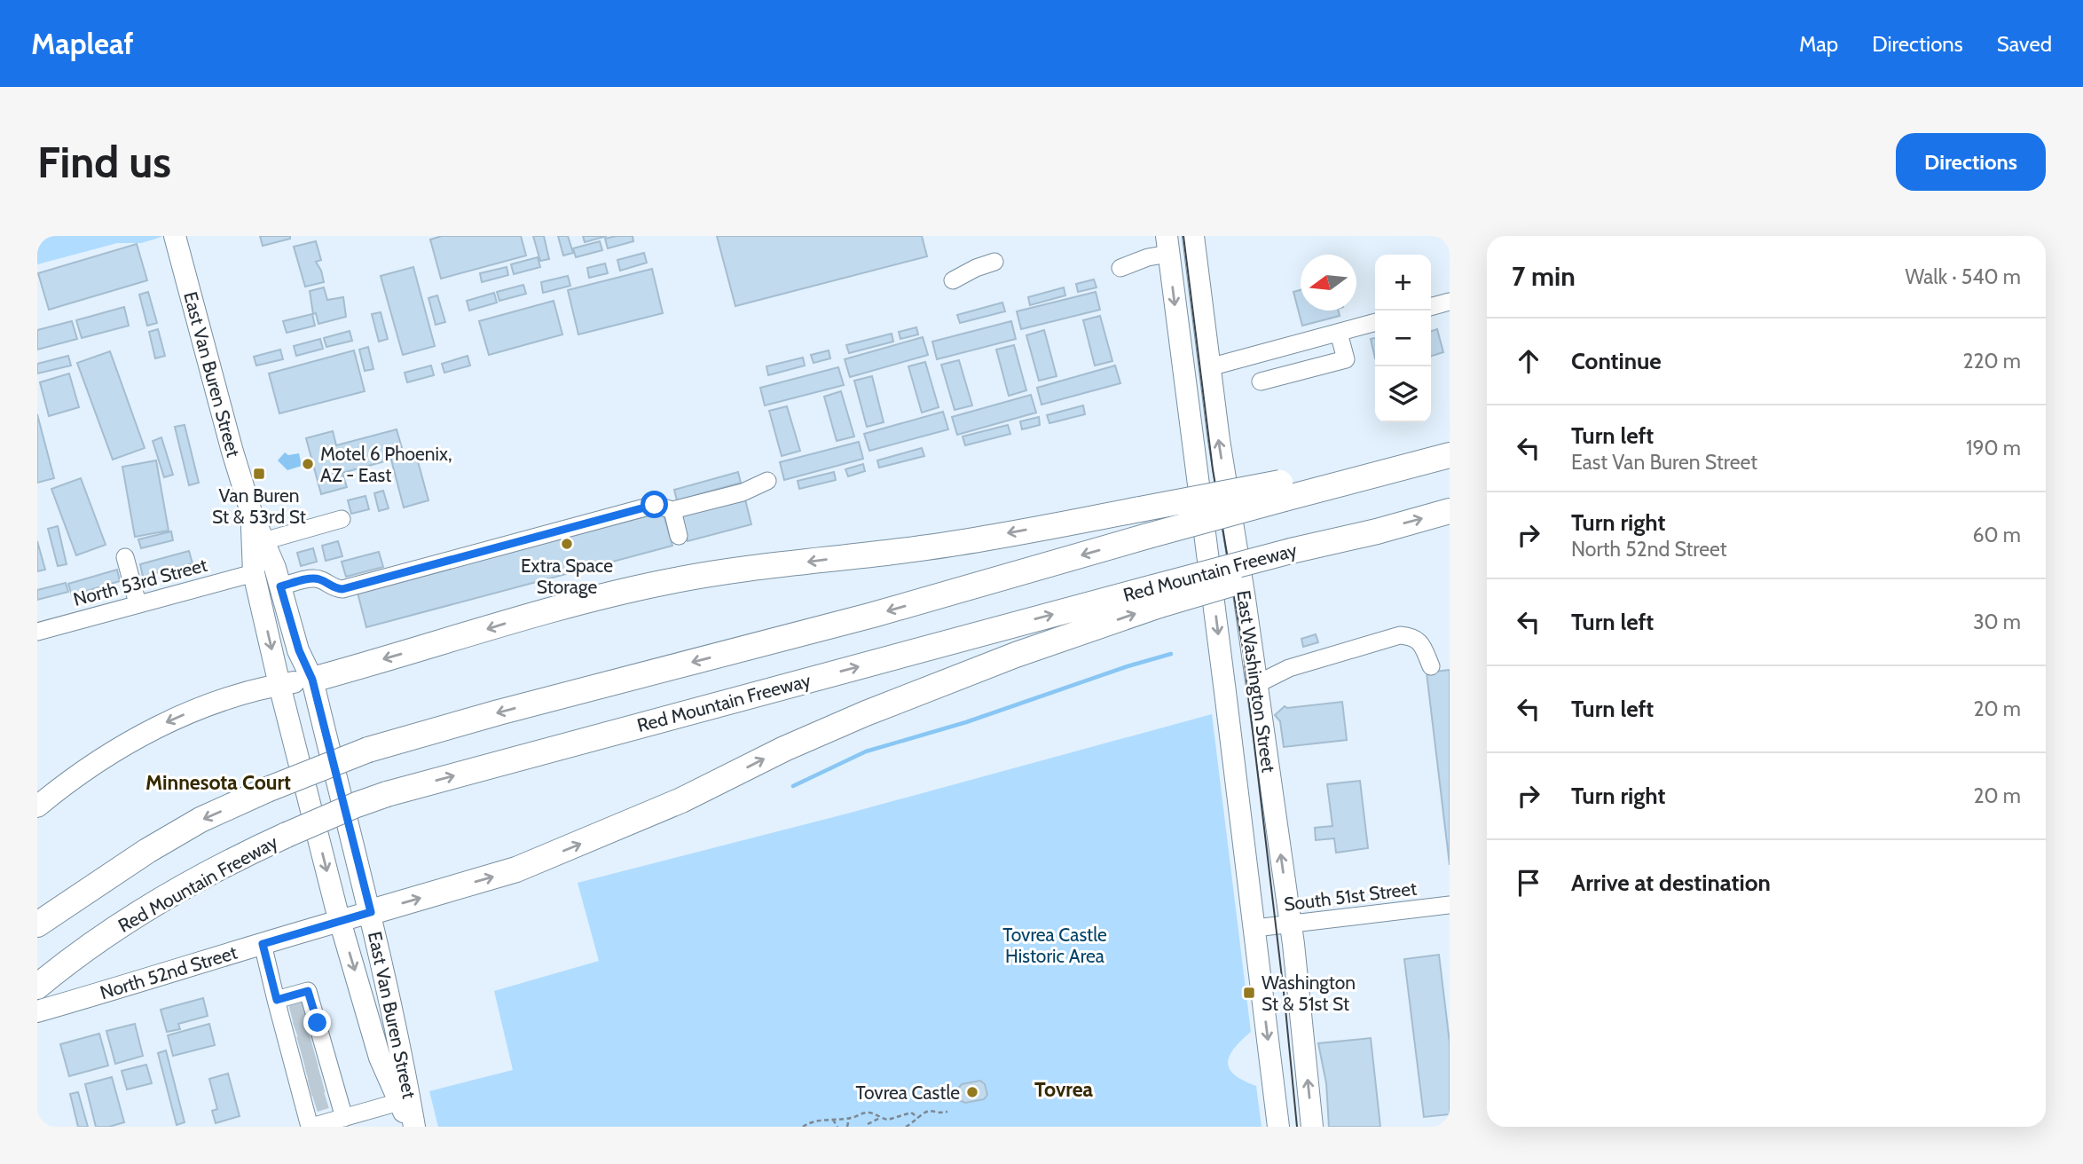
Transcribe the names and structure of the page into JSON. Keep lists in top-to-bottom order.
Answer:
{
  "streets": {
    "highway": ["Red Mountain Freeway"],
    "main road": ["East Van Buren Street", "East Washington Street", "North 52nd Street"],
    "street": ["North 53rd Street", "South 51st Street"]
  },
  "crossings": [
    ["East Van Buren Street", "North 53rd Street"],
    ["East Van Buren Street", "North 52nd Street"],
    ["East Washington Street", "South 51st Street"]
  ],
  "districts": ["Minnesota Court", "Tovrea"],
  "parks": ["Tovrea Castle Historic Area"],
  "places": {
    "other": ["Motel 6 Phoenix, AZ - East", "Extra Space Storage", "Tovrea Castle"],
    "transit": ["Van Buren St & 53rd St", "Washington St & 51st St"]
  },
  "north": "left",
  "page": {
    "header": "Mapleaf",
    "nav": ["Map", "Directions", "Saved"],
    "buttons": "Directions",
    "title": "Find us",
    "heading": ["7 min", "Walk · 540 m"],
    "map_buttons": ["+", "−"],
    "list": [
      ["Continue", "220 m"],
      ["Turn left", "East Van Buren Street", "190 m"],
      ["Turn right", "North 52nd Street", "60 m"],
      ["Turn left", "30 m"],
      ["Turn left", "20 m"],
      ["Turn right", "20 m"],
      "Arrive at destination"
    ]
  }
}
